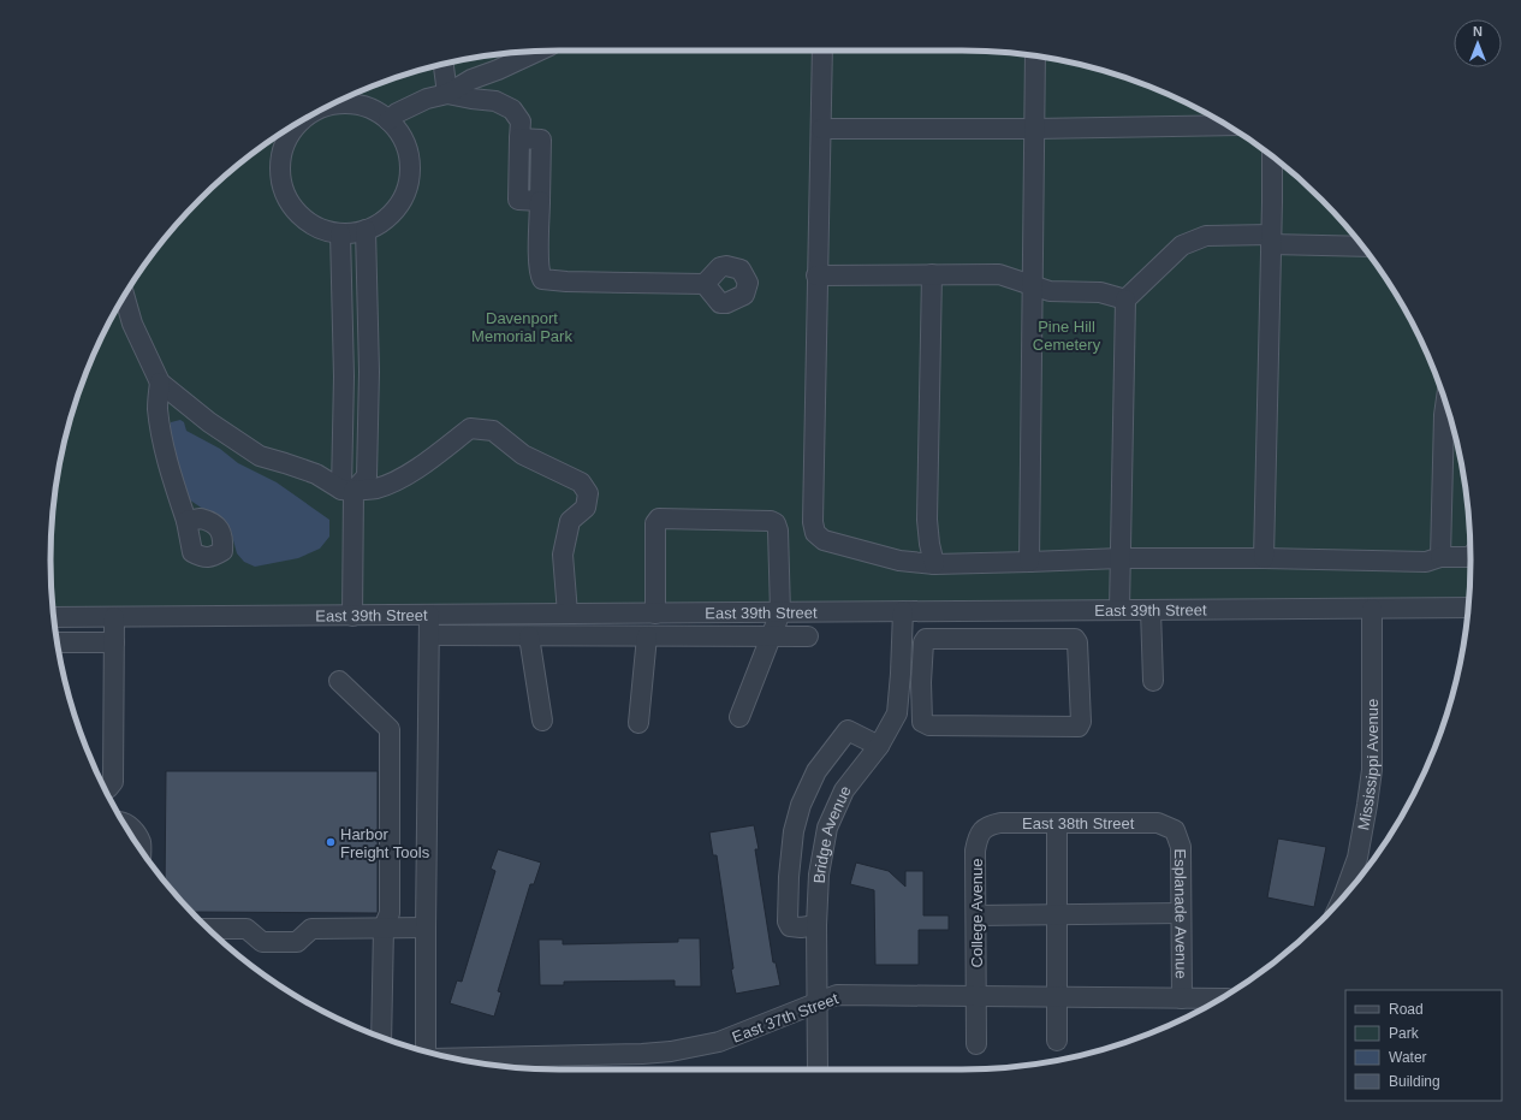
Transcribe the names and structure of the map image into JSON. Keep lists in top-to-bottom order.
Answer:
{
  "streets": {
    "street": [
      "East 39th Street",
      "Mississippi Avenue",
      "East 38th Street",
      "Bridge Avenue",
      "College Avenue",
      "Esplanade Avenue",
      "East 37th Street"
    ]
  },
  "crossings": [
    ["East 39th Street", "Mississippi Avenue"],
    ["East 39th Street", "Bridge Avenue"],
    ["East 38th Street", "College Avenue"],
    ["East 38th Street", "Esplanade Avenue"],
    ["Bridge Avenue", "East 37th Street"],
    ["College Avenue", "East 37th Street"],
    ["Esplanade Avenue", "East 37th Street"]
  ],
  "parks": ["Davenport Memorial Park", "Pine Hill Cemetery"],
  "places": ["Harbor Freight Tools"],
  "legend": [
    "Road",
    "Park",
    "Water",
    "Building"
  ],
  "north": "top"
}
